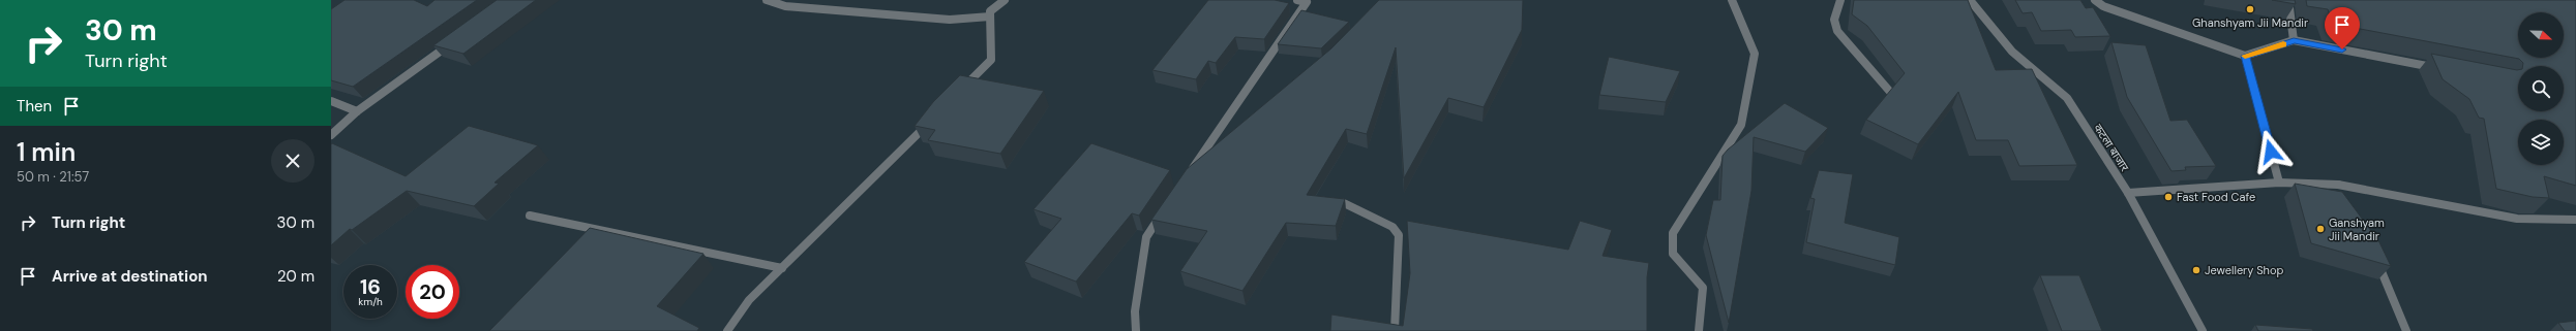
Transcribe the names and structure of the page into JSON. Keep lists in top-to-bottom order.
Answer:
{
  "streets": {
    "street": ["कटला बाजार"]
  },
  "places": [
    "Ghanshyam Jii Mandir",
    "Fast Food Cafe",
    "Ganshyam Jii Mandir",
    "Jewellery Shop"
  ],
  "north": "right",
  "page": {
    "turn": ["30 m", "Turn right"],
    "then": "Then",
    "heading": ["1 min", "50 m · 21:57"],
    "list": [
      {
        "name": "Turn right",
        "value": "30 m"
      },
      {
        "name": "Arrive at destination",
        "value": "20 m"
      }
    ],
    "speed": "16 km/h",
    "limit": "20"
  }
}
